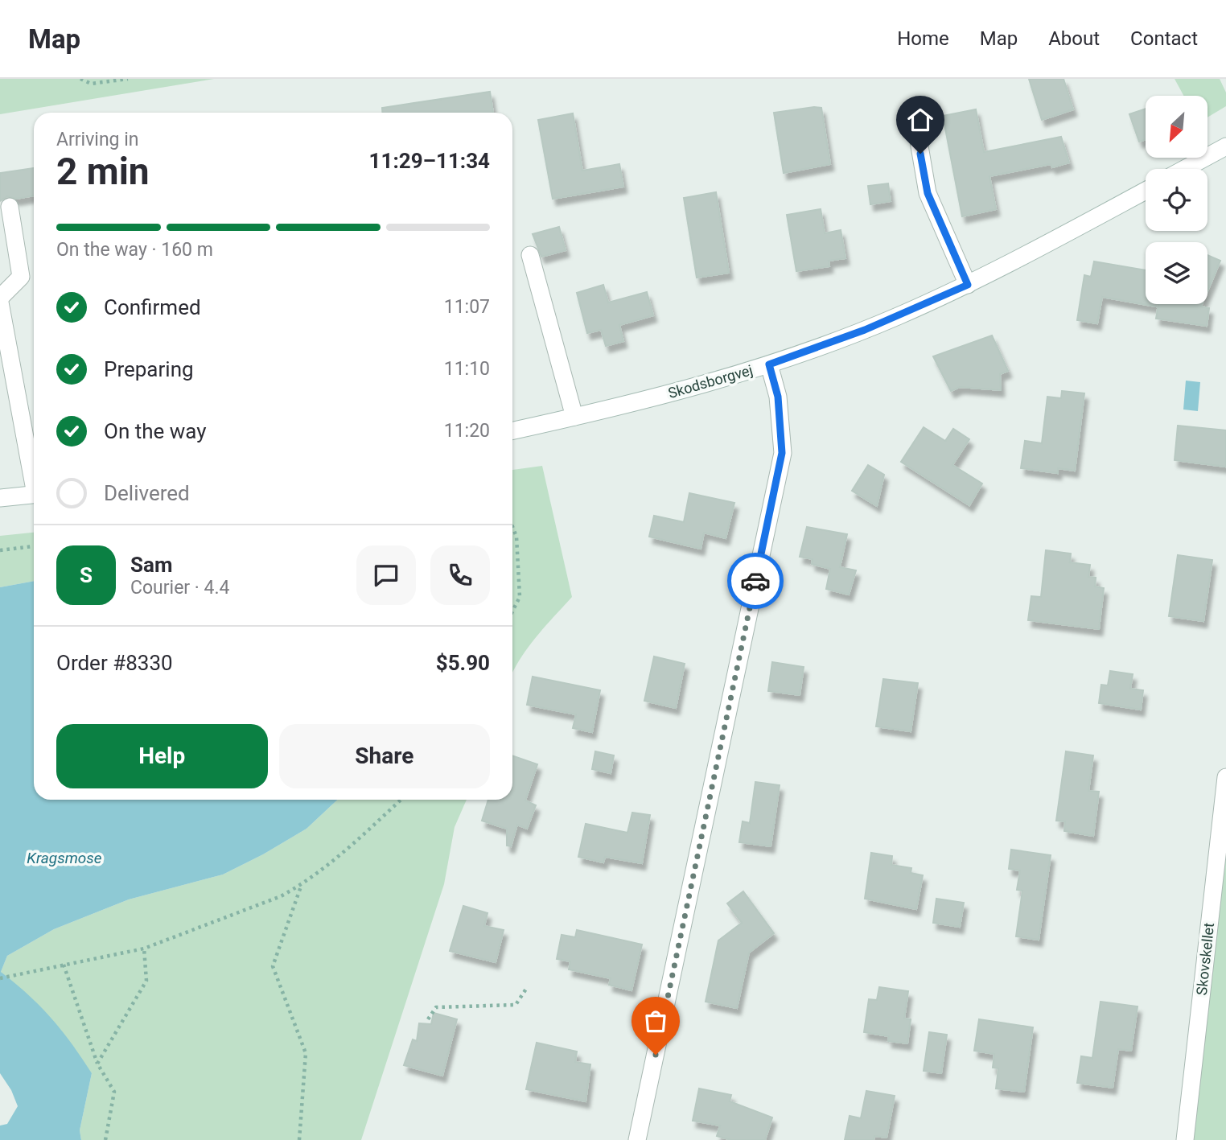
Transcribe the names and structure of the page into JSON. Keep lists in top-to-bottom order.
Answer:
{
  "streets": {
    "street": ["Skodsborgvej", "Skovskellet"]
  },
  "water": ["Kragsmose"],
  "north": "bottom left",
  "page": {
    "header": "Map",
    "nav": [
      "Home",
      "Map",
      "About",
      "Contact"
    ],
    "heading": ["2 min", "Arriving in", "11:29–11:34"],
    "panel": [
      "Sam",
      "Courier · 4.4",
      "Order #8330",
      "$5.90"
    ],
    "bar": "On the way · 160 m",
    "list": [
      ["Confirmed", "11:07"],
      ["Preparing", "11:10"],
      ["On the way", "11:20"],
      "Delivered"
    ],
    "round": "S",
    "buttons": ["Help", "Share"]
  }
}
